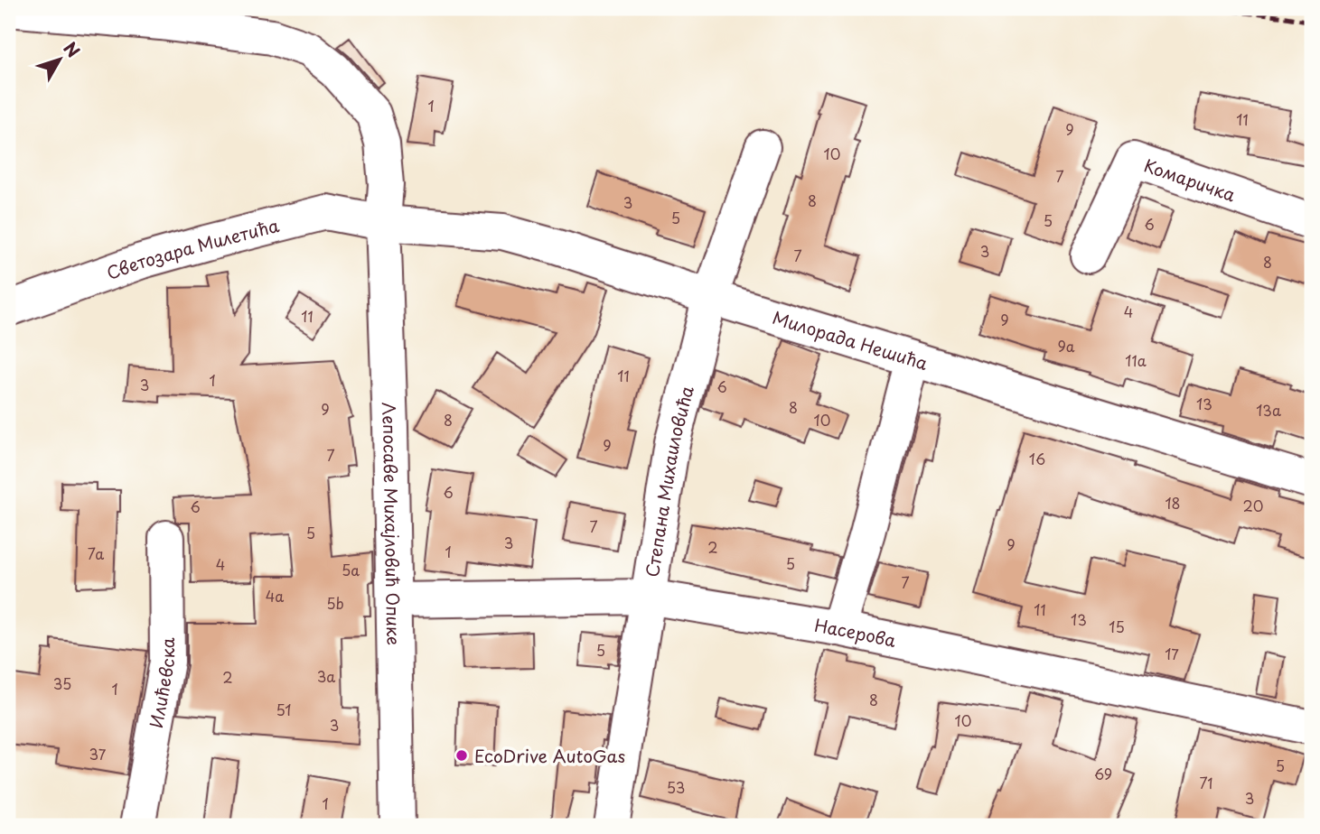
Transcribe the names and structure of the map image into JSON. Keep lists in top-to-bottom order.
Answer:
{
  "streets": {
    "street": [
      "Комаричка",
      "Светозара Милетића",
      "Милорада Нешића",
      "Степана Михаиловића",
      "Лепосаве Михајловић Опике",
      "Насерова",
      "Илићевска"
    ]
  },
  "crossings": [
    ["Светозара Милетића", "Милорада Нешића"],
    ["Светозара Милетића", "Лепосаве Михајловић Опике"],
    ["Милорада Нешића", "Степана Михаиловића"],
    ["Милорада Нешића", "Лепосаве Михајловић Опике"],
    ["Степана Михаиловића", "Насерова"],
    ["Лепосаве Михајловић Опике", "Насерова"]
  ],
  "places": ["EcoDrive AutoGas"],
  "house_numbers": [
    "1",
    "11",
    "9",
    "10",
    "7",
    "8",
    "3",
    "5",
    "5",
    "6",
    "3",
    "7",
    "8",
    "4",
    "11",
    "9",
    "9a",
    "11a",
    "11",
    "1",
    "3",
    "6",
    "13",
    "8",
    "9",
    "13a",
    "8",
    "10",
    "9",
    "7",
    "16",
    "6",
    "18",
    "20",
    "6",
    "7",
    "5",
    "3",
    "9",
    "2",
    "1",
    "7a",
    "5",
    "4",
    "5a",
    "7",
    "4a",
    "5b",
    "11",
    "13",
    "15",
    "5",
    "17",
    "3a",
    "2",
    "35",
    "1",
    "8",
    "51",
    "10",
    "3",
    "37",
    "5",
    "69",
    "71",
    "53",
    "3",
    "1"
  ],
  "north": "top right"
}
